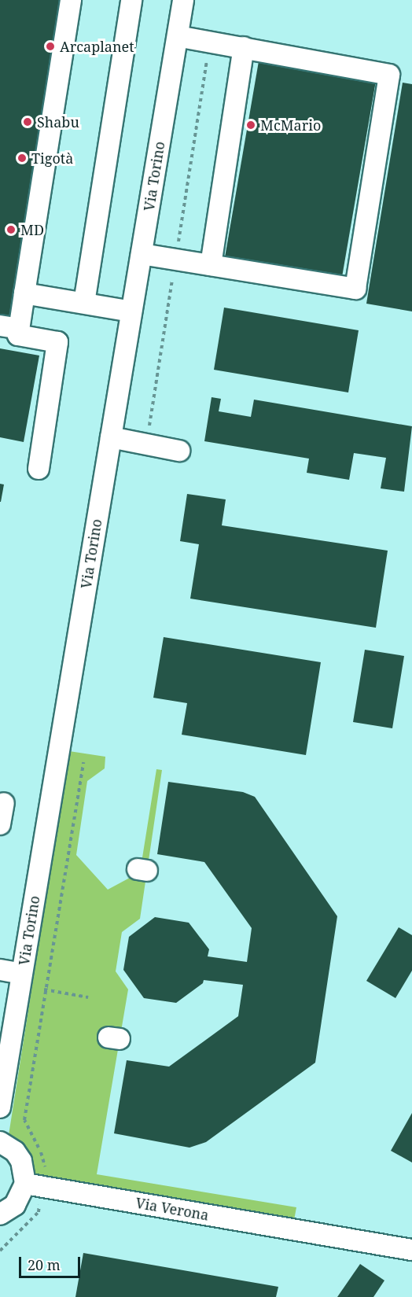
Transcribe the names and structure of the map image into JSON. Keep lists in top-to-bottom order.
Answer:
{
  "streets": {
    "street": ["Via Torino", "Via Verona"]
  },
  "places": [
    "Arcaplanet",
    "Shabu",
    "McMario",
    "Tigotà",
    "MD"
  ],
  "scale_bar": "20 m"
}
